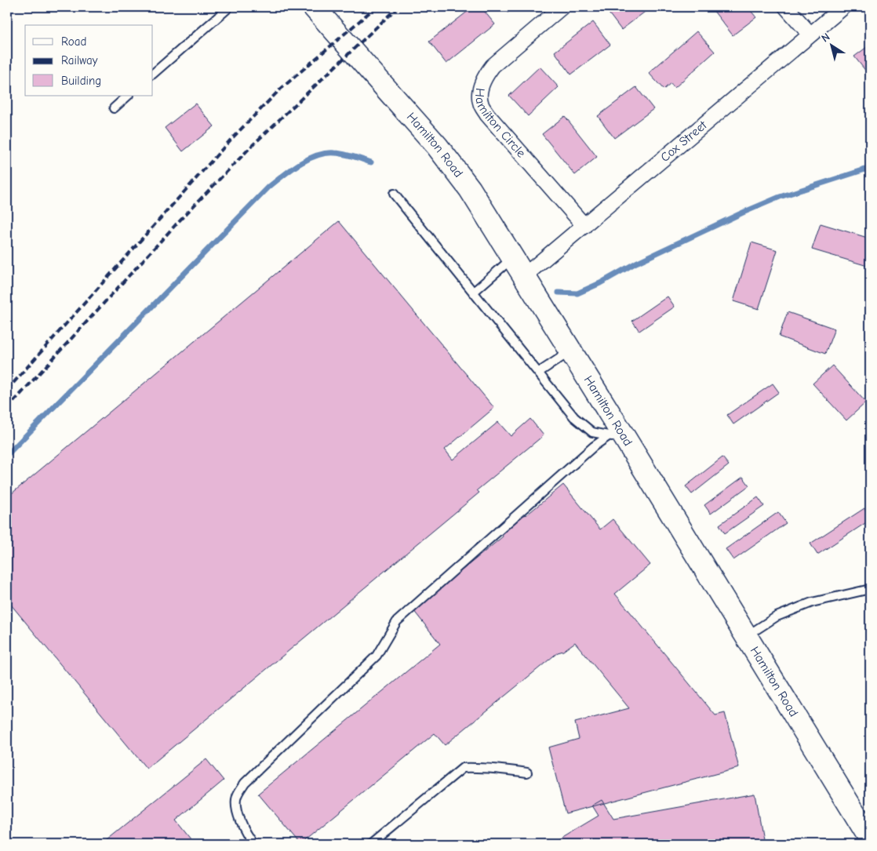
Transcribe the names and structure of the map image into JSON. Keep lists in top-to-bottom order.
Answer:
{
  "streets": {
    "street": ["Hamilton Circle", "Cox Street", "Hamilton Road"]
  },
  "crossings": [
    ["Hamilton Circle", "Cox Street"],
    ["Cox Street", "Hamilton Road"]
  ],
  "legend": ["Road", "Railway", "Building"],
  "north": "top left"
}
